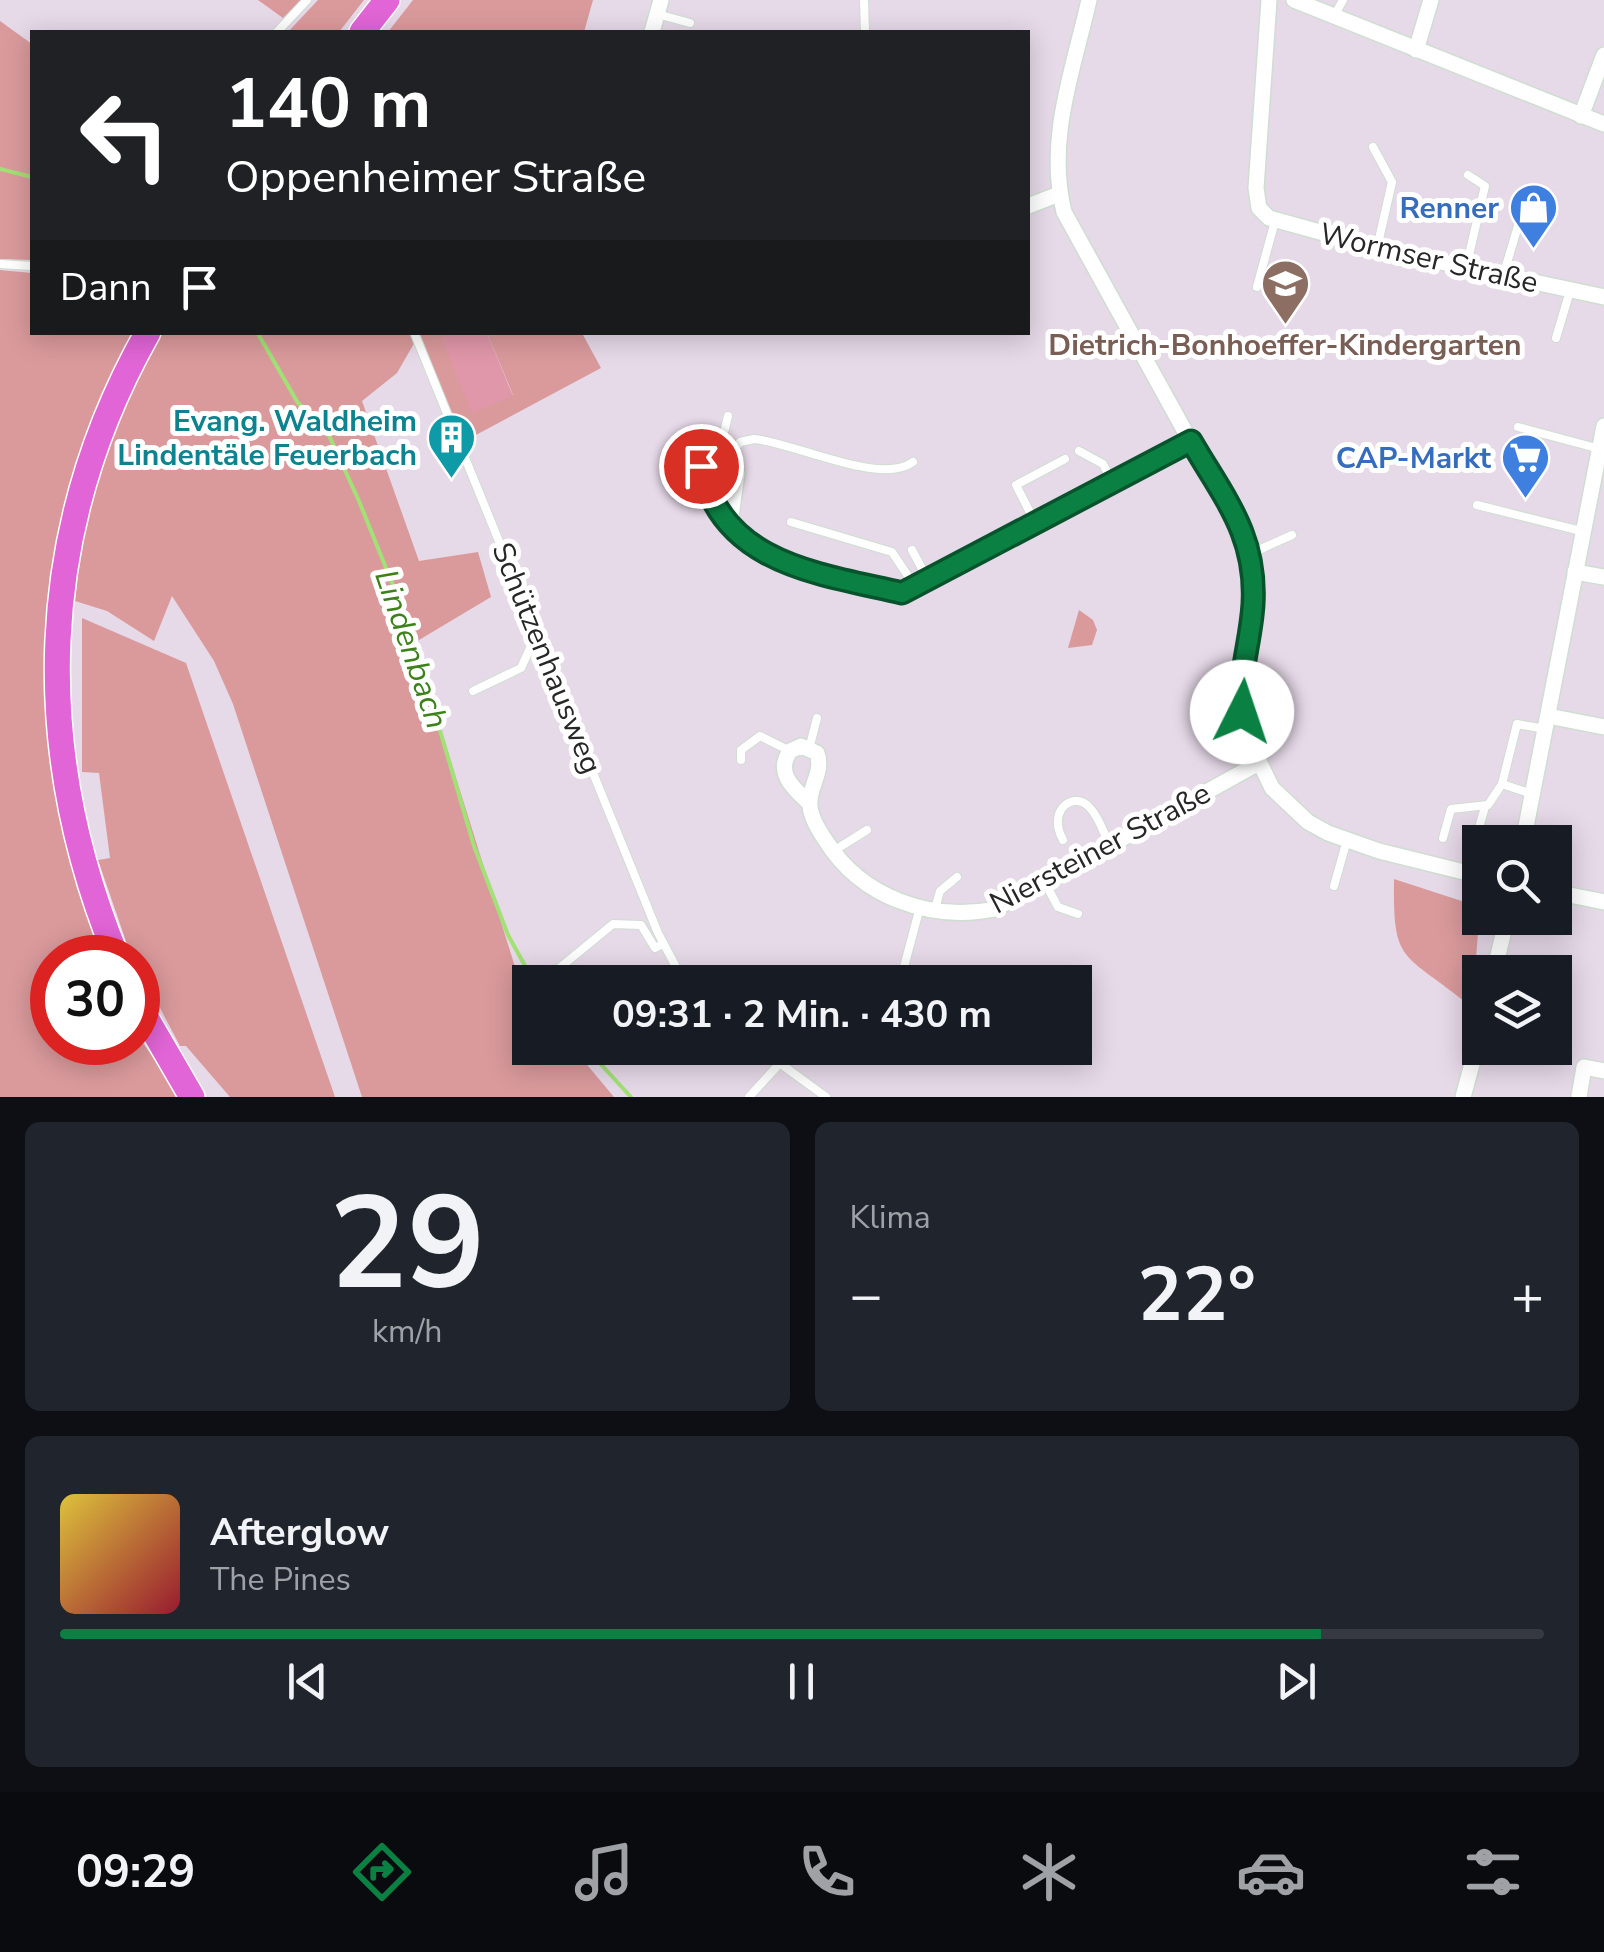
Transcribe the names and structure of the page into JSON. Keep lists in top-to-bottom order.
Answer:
{
  "streets": {
    "street": ["Wormser Straße", "Niersteiner Straße"],
    "lane": ["Schützenhausweg"]
  },
  "water": ["Lindenbach"],
  "places": {
    "shop": ["Renner"],
    "school or university": ["Dietrich-Bonhoeffer-Kindergarten"],
    "building": ["Evang. Waldheim Lindentäle Feuerbach"],
    "supermarket": ["CAP-Markt"]
  },
  "page": {
    "turn": ["140 m", "Oppenheimer Straße"],
    "then": "Dann",
    "limit": "30",
    "trip": "09:31 · 2 Min. · 430 m",
    "tile": [
      ["29", "km/h"],
      "Klima"
    ],
    "heat": ["−", "22°", "+"],
    "song": ["Afterglow", "The Pines"],
    "tabs": "09:29"
  }
}
